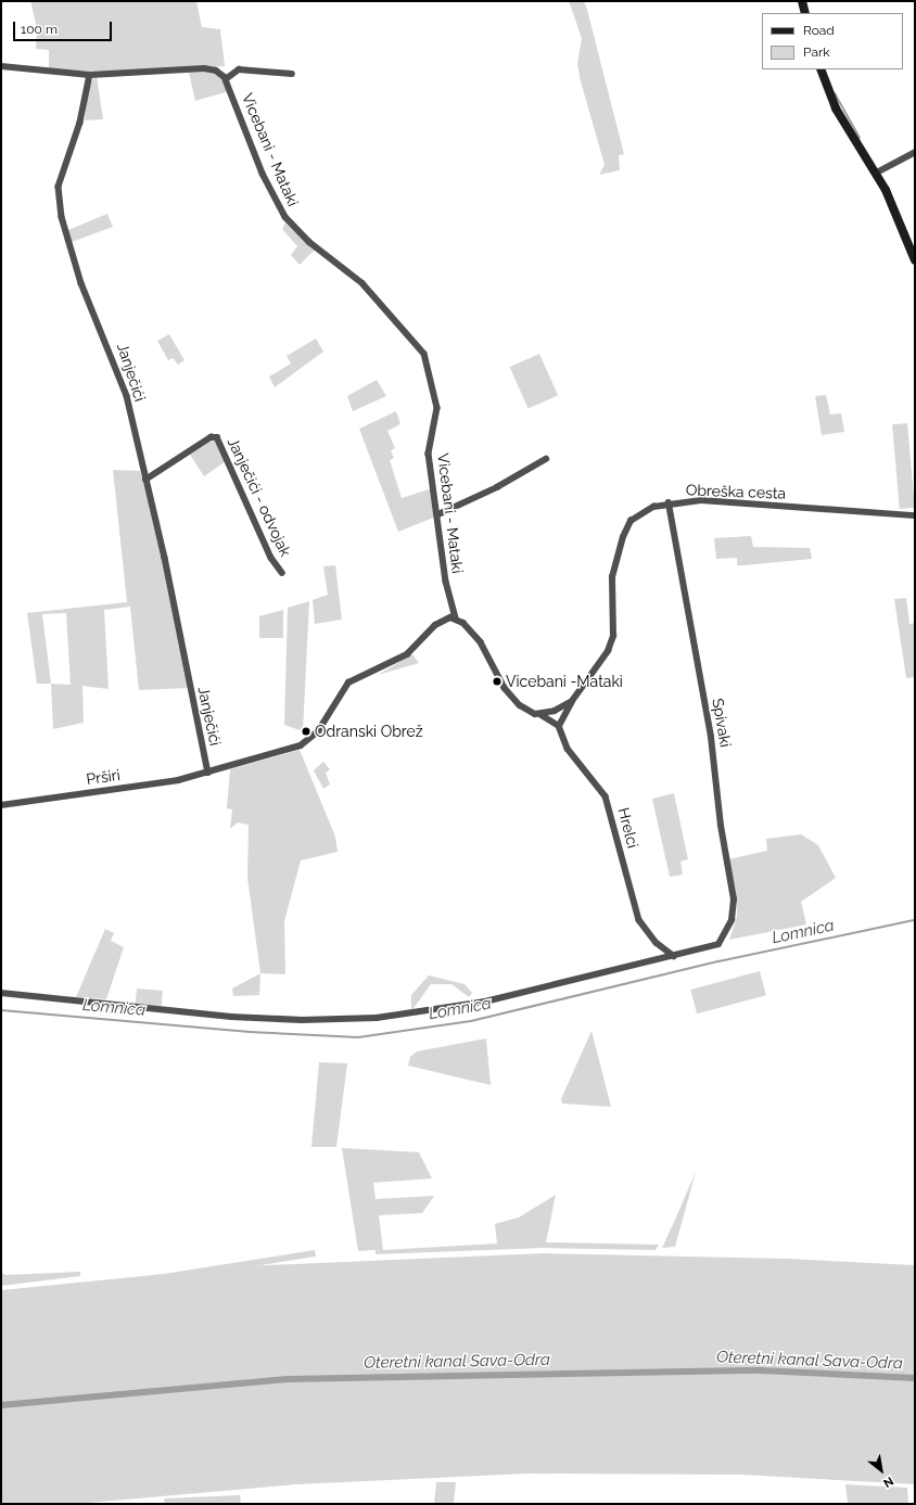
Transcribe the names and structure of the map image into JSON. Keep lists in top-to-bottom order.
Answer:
{
  "streets": {
    "street": [
      "Vicebani - Mataki",
      "Janječići",
      "Obreška cesta",
      "Janječići - odvojak",
      "Spivaki",
      "Prširi",
      "Hrelci"
    ]
  },
  "crossings": [
    ["Vicebani - Mataki", "Janječići"],
    ["Janječići", "Janječići - odvojak"],
    ["Janječići", "Prširi"],
    ["Obreška cesta", "Spivaki"],
    ["Spivaki", "Hrelci"]
  ],
  "water": ["Lomnica", "Oteretni kanal Sava-Odra"],
  "places": ["Vicebani -Mataki", "Odranski Obrež"],
  "legend": ["Road", "Park"],
  "scale_bar": "100 m",
  "north": "bottom right"
}
